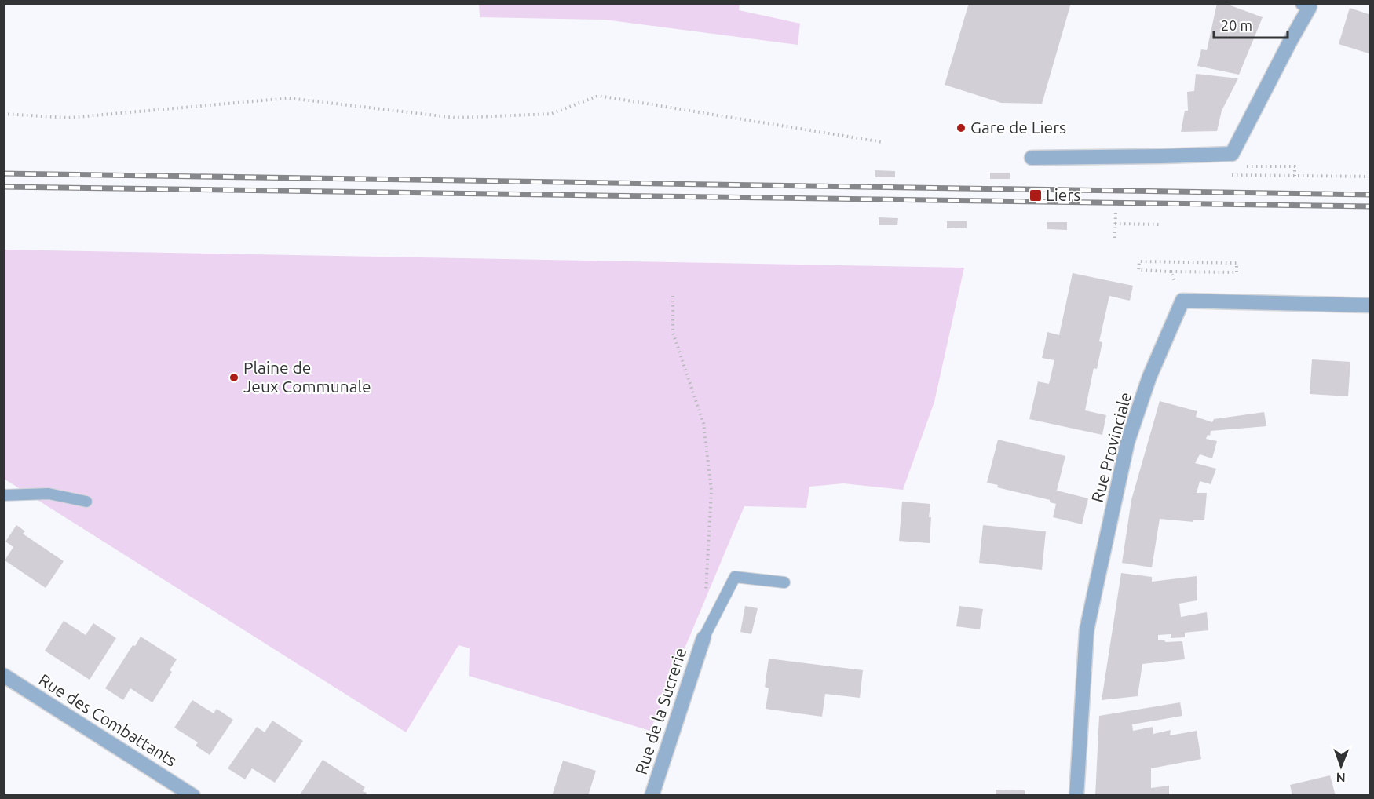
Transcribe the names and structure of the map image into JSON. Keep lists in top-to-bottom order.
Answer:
{
  "streets": {
    "street": ["Rue Provinciale", "Rue de la Sucrerie", "Rue des Combattants"]
  },
  "places": {
    "other": ["Gare de Liers", "Plaine de Jeux Communale"],
    "transit": ["Liers"]
  },
  "scale_bar": "20 m",
  "north": "bottom"
}
